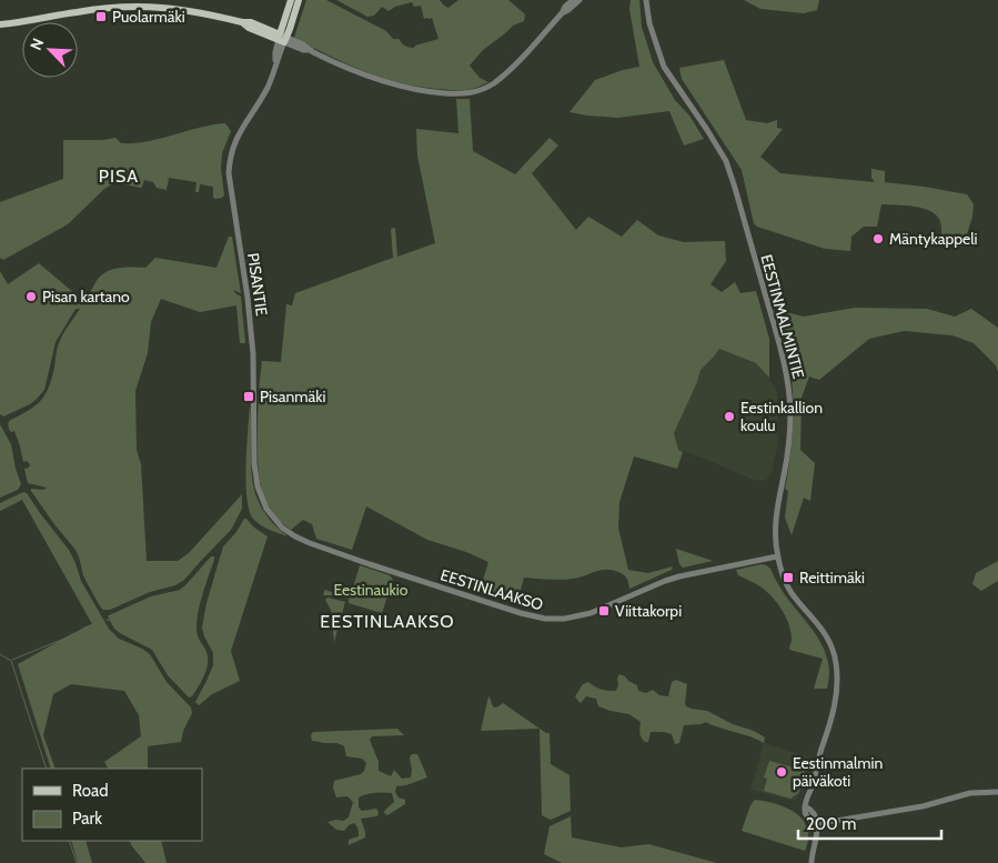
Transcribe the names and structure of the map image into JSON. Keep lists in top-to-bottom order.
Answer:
{
  "streets": {
    "street": ["PISANTIE", "EESTINMALMINTIE", "EESTINLAAKSO"]
  },
  "crossings": [
    ["PISANTIE", "EESTINLAAKSO"],
    ["EESTINMALMINTIE", "EESTINLAAKSO"]
  ],
  "districts": ["PISA", "EESTINLAAKSO"],
  "parks": ["Eestinaukio"],
  "places": {
    "transit": [
      "Puolarmäki",
      "Pisanmäki",
      "Reittimäki",
      "Viittakorpi"
    ],
    "other": [
      "Mäntykappeli",
      "Pisan kartano",
      "Eestinkallion koulu",
      "Eestinmalmin päiväkoti"
    ]
  },
  "legend": ["Road", "Park"],
  "scale_bar": "200 m",
  "north": "top left"
}
